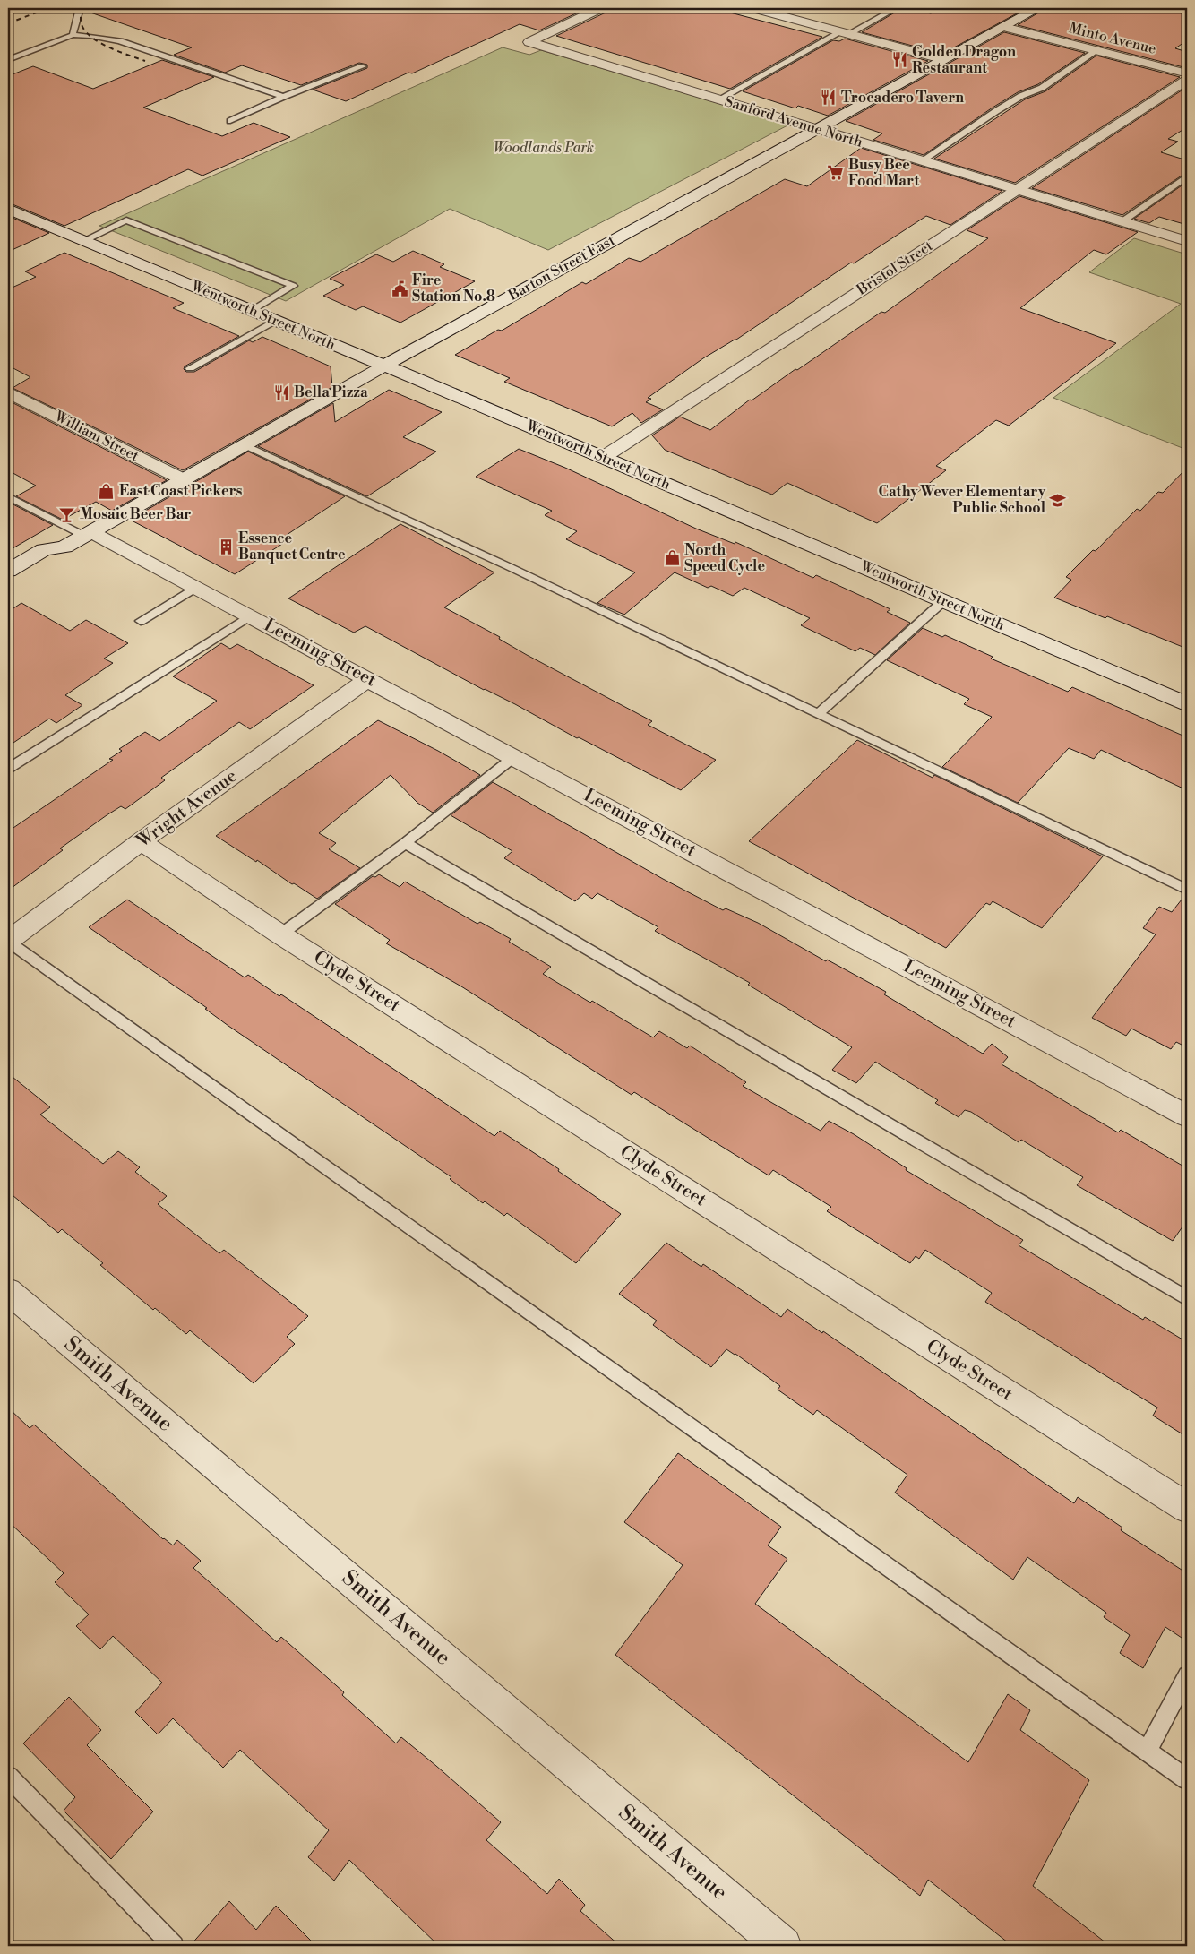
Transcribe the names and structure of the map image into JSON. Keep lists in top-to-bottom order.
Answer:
{
  "streets": {
    "street": [
      "Minto Avenue",
      "Sanford Avenue North",
      "Barton Street East",
      "Bristol Street",
      "Wentworth Street North",
      "William Street",
      "Leeming Street",
      "Wright Avenue",
      "Clyde Street",
      "Smith Avenue"
    ]
  },
  "crossings": [
    ["Minto Avenue", "Barton Street East"],
    ["Sanford Avenue North", "Barton Street East"],
    ["Sanford Avenue North", "Bristol Street"],
    ["Barton Street East", "Wentworth Street North"],
    ["Barton Street East", "William Street"],
    ["Barton Street East", "Leeming Street"],
    ["Bristol Street", "Wentworth Street North"],
    ["Leeming Street", "Wright Avenue"],
    ["Wright Avenue", "Clyde Street"]
  ],
  "parks": ["Woodlands Park"],
  "places": {
    "restaurant": ["Golden Dragon Restaurant", "Trocadero Tavern", "Bella Pizza"],
    "supermarket": ["Busy Bee Food Mart"],
    "public building": ["Fire Station No.8"],
    "shop": ["East Coast Pickers", "North Speed Cycle"],
    "school or university": ["Cathy Wever Elementary Public School"],
    "bar": ["Mosaic Beer Bar"],
    "building": ["Essence Banquet Centre"]
  }
}
